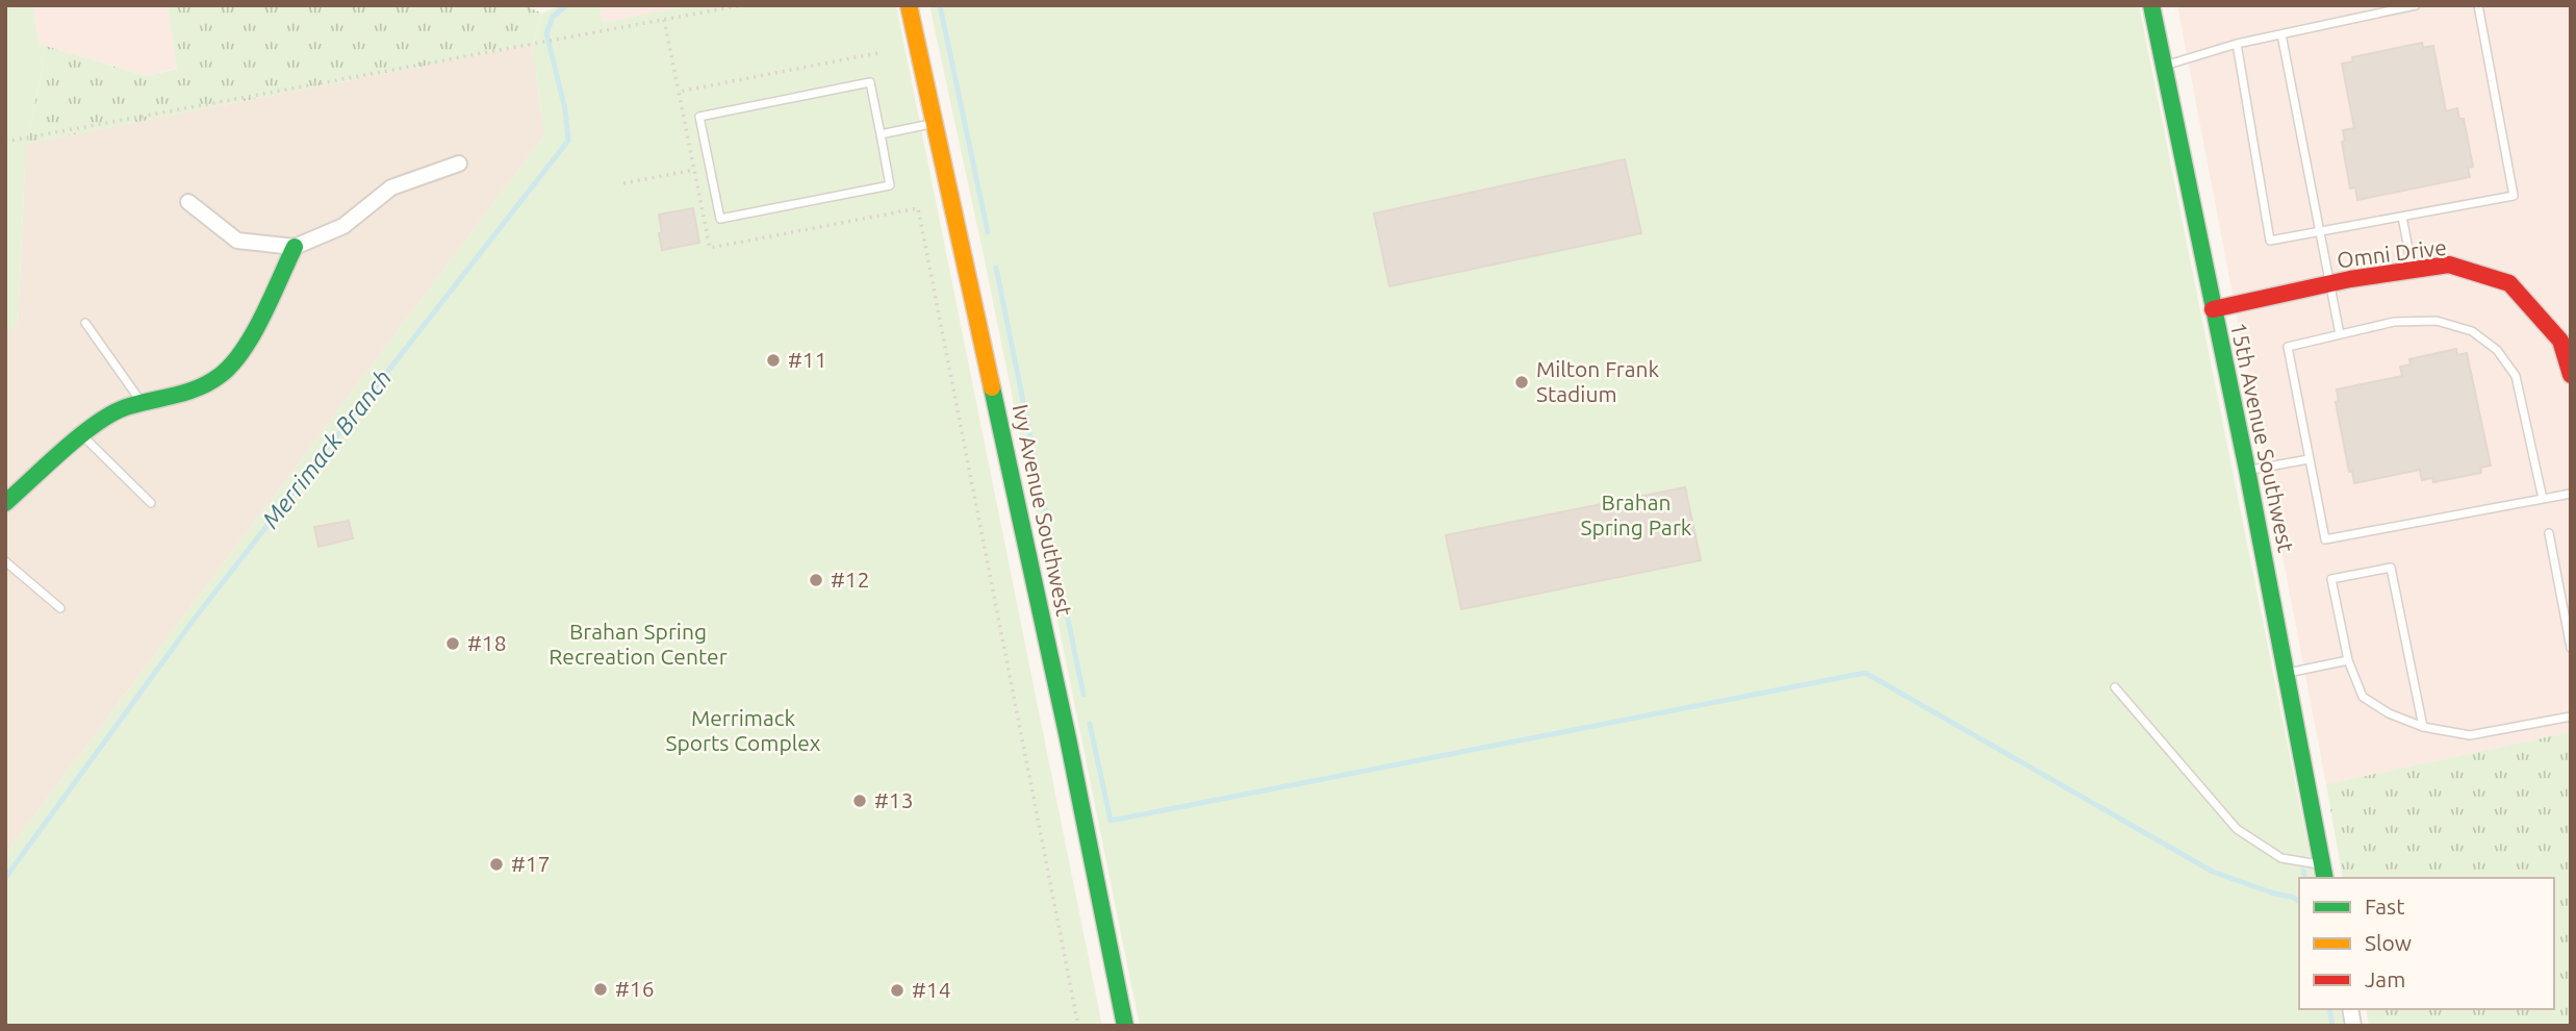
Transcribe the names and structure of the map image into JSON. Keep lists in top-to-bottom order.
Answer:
{
  "streets": {
    "street": ["Omni Drive", "15th Avenue Southwest", "Ivy Avenue Southwest"]
  },
  "crossings": [
    ["Omni Drive", "15th Avenue Southwest"]
  ],
  "water": ["Merrimack Branch"],
  "parks": ["Brahan Spring Park", "Brahan Spring Recreation Center", "Merrimack Sports Complex"],
  "places": [
    "#11",
    "Milton Frank Stadium",
    "#12",
    "#18",
    "#13",
    "#17",
    "#16",
    "#14"
  ],
  "legend": ["Fast", "Slow", "Jam"]
}
